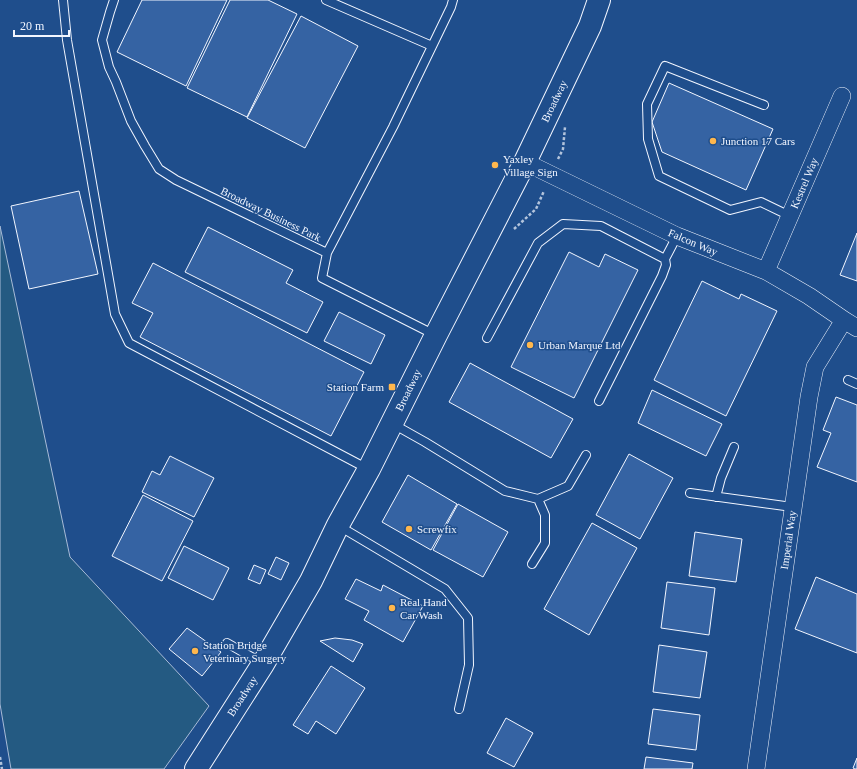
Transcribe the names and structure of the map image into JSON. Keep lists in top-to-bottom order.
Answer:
{
  "streets": {
    "main road": ["Broadway"],
    "street": ["Kestrel Way", "Falcon Way", "Imperial Way"],
    "lane": ["Broadway Business Park"]
  },
  "crossings": [
    ["Broadway", "Broadway Business Park"],
    ["Broadway", "Falcon Way"],
    ["Kestrel Way", "Falcon Way"],
    ["Falcon Way", "Imperial Way"]
  ],
  "places": {
    "other": [
      "Junction 17 Cars",
      "Yaxley Village Sign",
      "Urban Marque Ltd",
      "Screwfix",
      "Real Hand Car Wash",
      "Station Bridge Veterinary Surgery"
    ],
    "transit": ["Station Farm"]
  },
  "scale_bar": "20 m"
}
